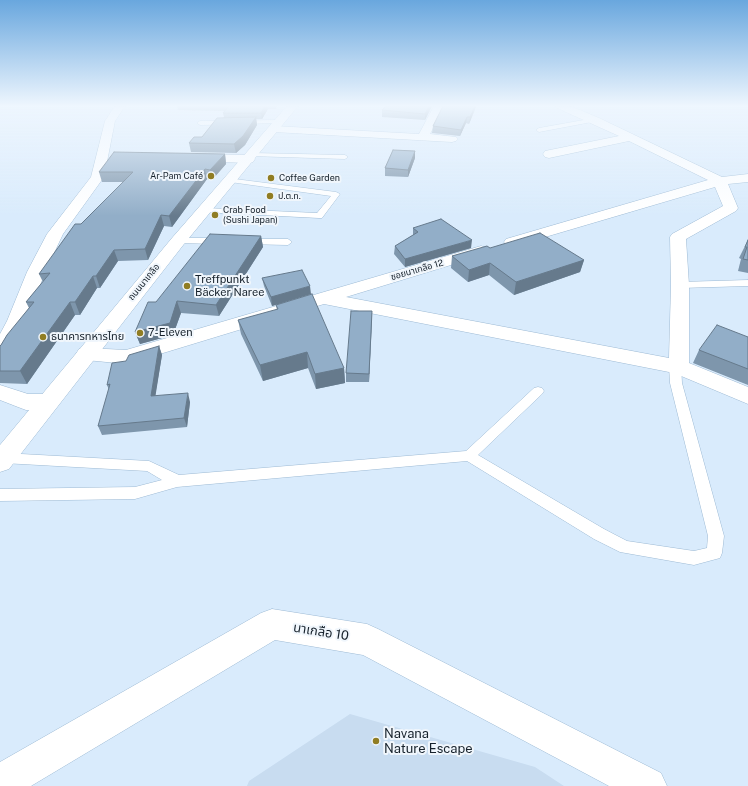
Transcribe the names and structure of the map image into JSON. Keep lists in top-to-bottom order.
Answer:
{
  "streets": {
    "street": ["ซอยนาเกลือ 12", "ถนนนาเกลือ", "นาเกลือ 10"]
  },
  "crossings": [
    ["ซอยนาเกลือ 12", "ถนนนาเกลือ"]
  ],
  "places": [
    "Ar-Pam Café",
    "Coffee Garden",
    "ป.ต.ท.",
    "Crab Food (Sushi Japan)",
    "Treffpunkt Bäcker Naree",
    "7-Eleven",
    "ธนาคารทหารไทย",
    "Navana Nature Escape"
  ]
}
